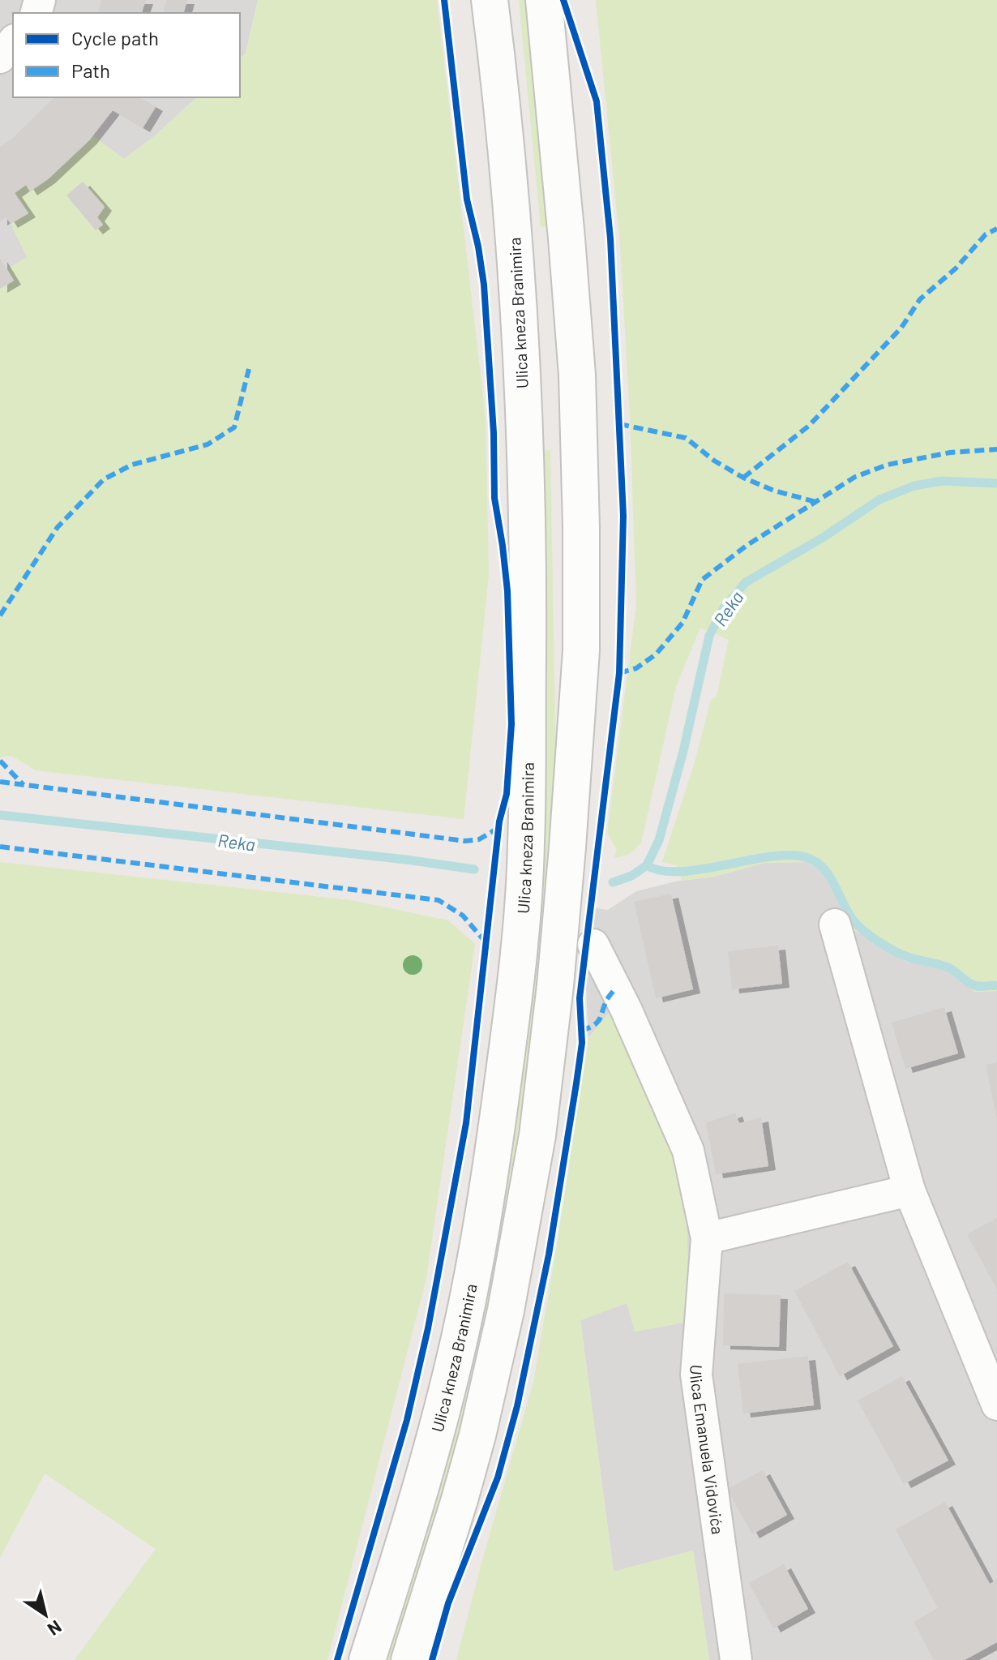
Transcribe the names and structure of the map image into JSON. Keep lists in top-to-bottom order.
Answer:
{
  "streets": {
    "street": ["Ulica kneza Branimira", "Ulica Emanuela Vidovića"]
  },
  "water": ["Reka"],
  "legend": ["Cycle path", "Path"],
  "north": "bottom right"
}
